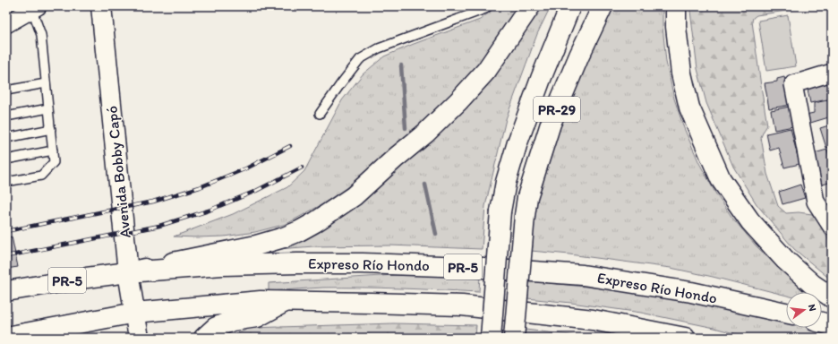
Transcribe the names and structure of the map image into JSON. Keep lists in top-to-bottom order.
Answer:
{
  "streets": {
    "main road": [
      "PR-29",
      "Avenida Bobby Capó",
      "Expreso Río Hondo",
      "PR-5"
    ]
  },
  "crossings": [
    ["Avenida Bobby Capó", "Expreso Río Hondo"]
  ],
  "north": "right"
}
